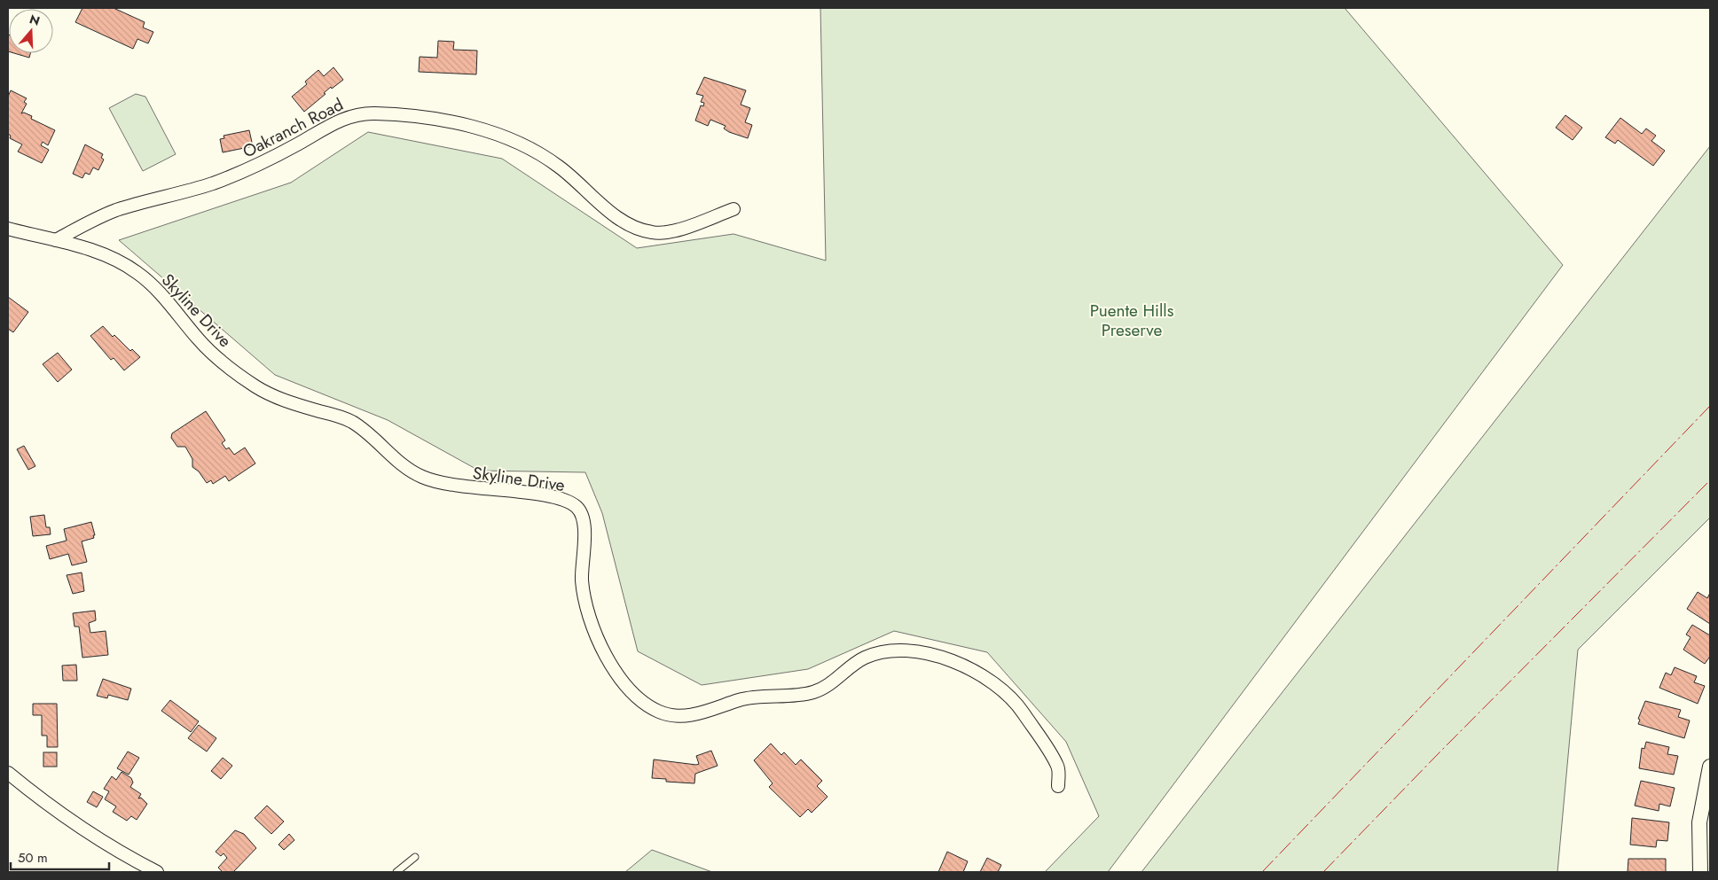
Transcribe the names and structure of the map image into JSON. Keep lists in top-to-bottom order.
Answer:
{
  "streets": {
    "street": ["Oakranch Road", "Skyline Drive"]
  },
  "crossings": [
    ["Oakranch Road", "Skyline Drive"]
  ],
  "parks": ["Puente Hills Preserve"],
  "scale_bar": "50 m",
  "north": "top"
}
